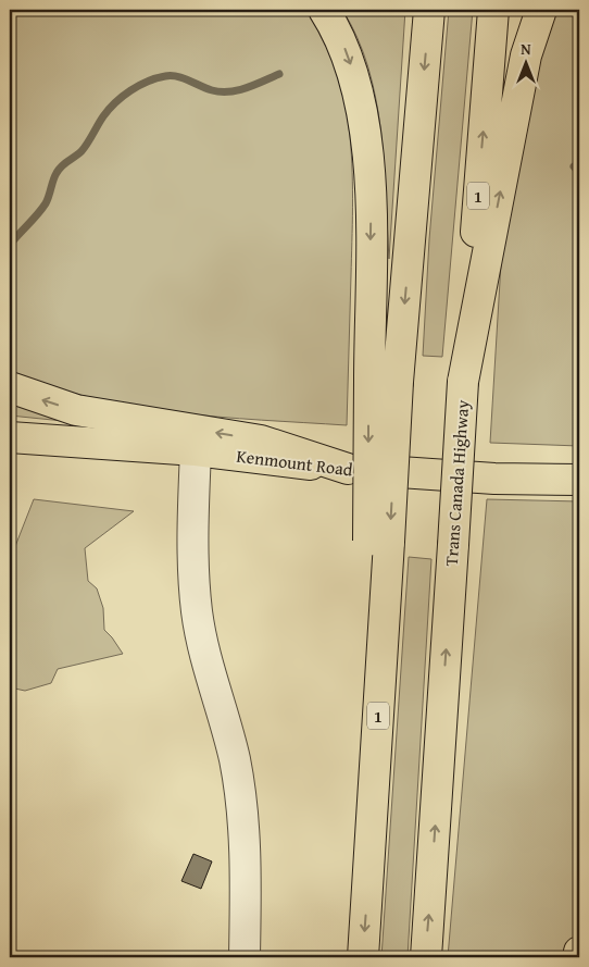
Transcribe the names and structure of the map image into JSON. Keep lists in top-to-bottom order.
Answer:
{
  "streets": {
    "main road": ["1", "Kenmount Road", "Trans Canada Highway"]
  },
  "north": "top"
}
